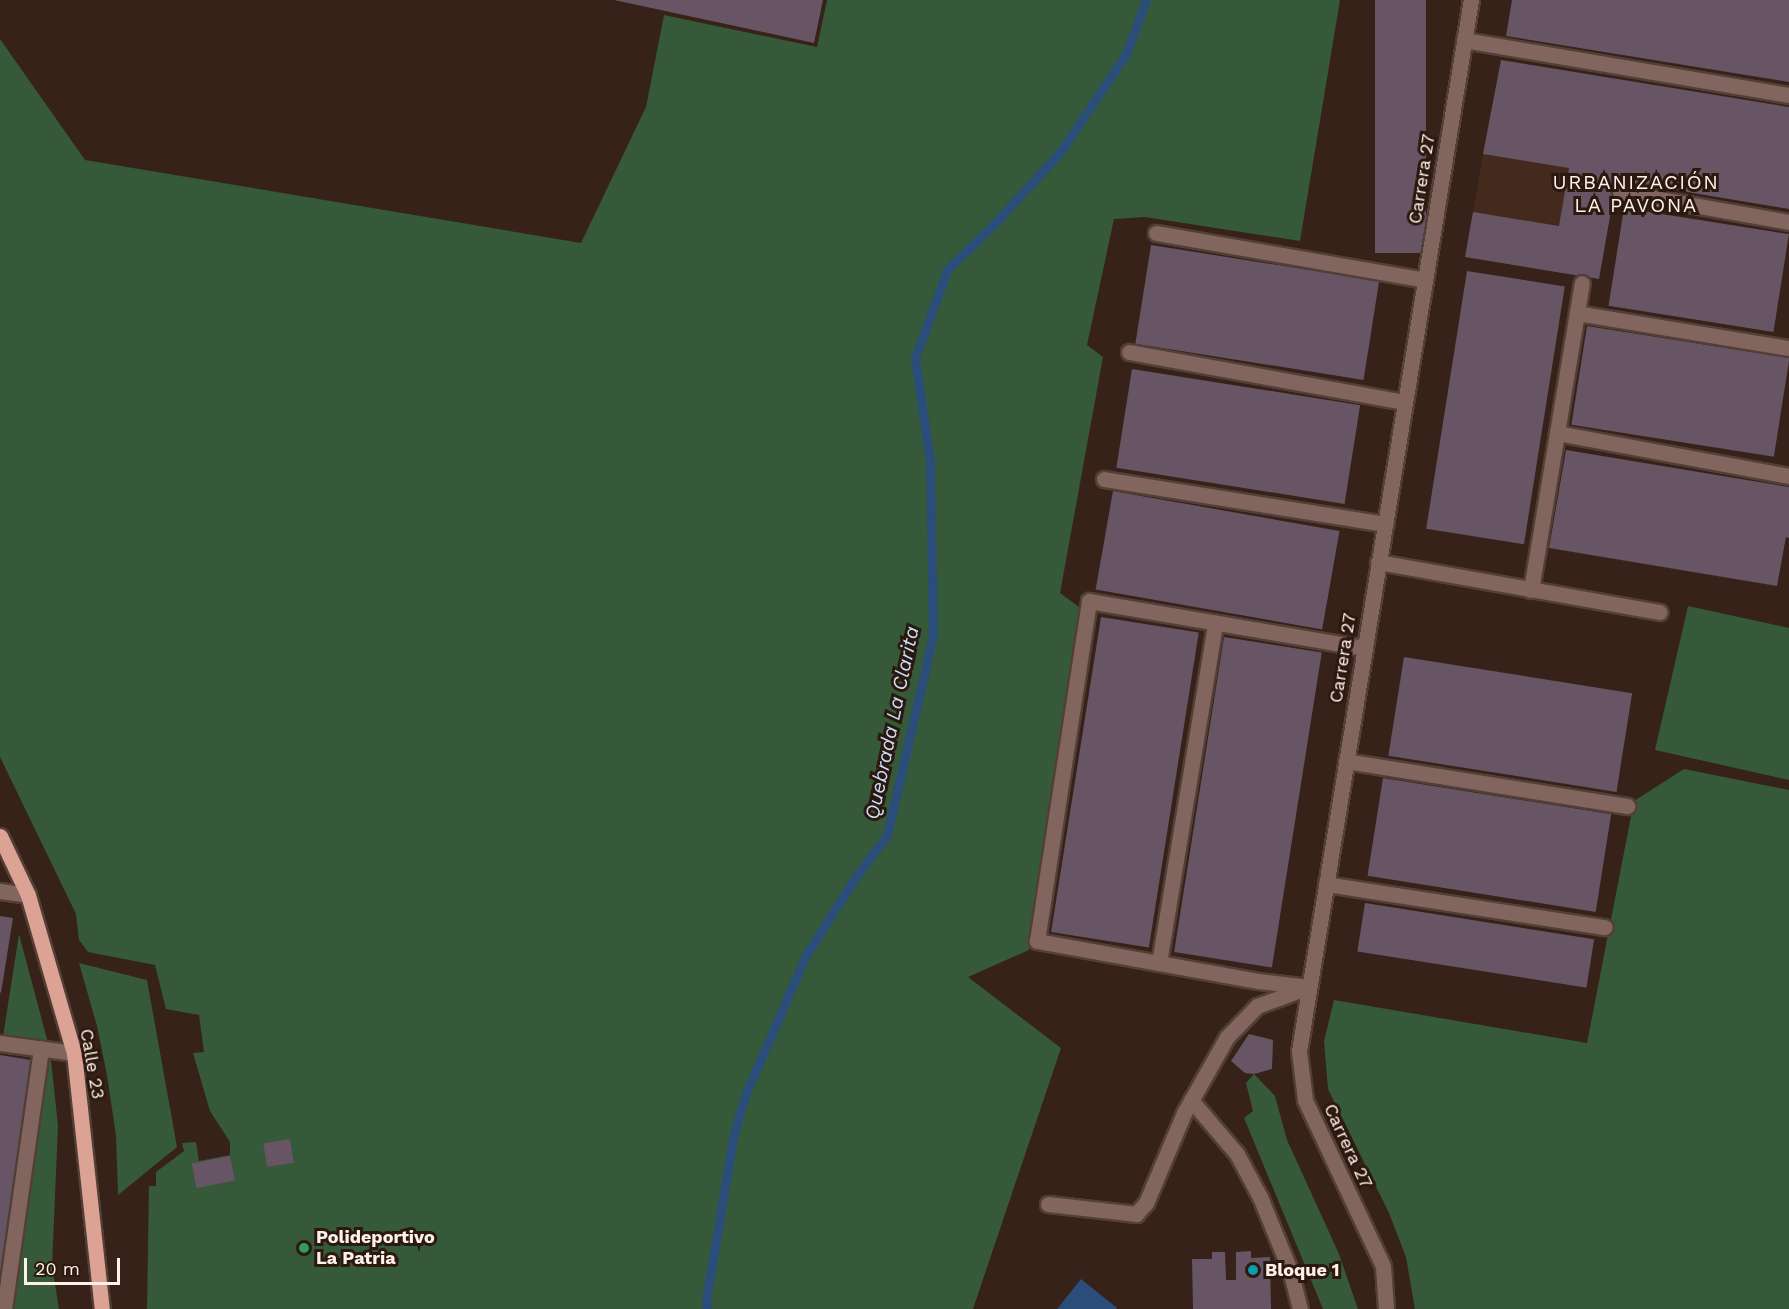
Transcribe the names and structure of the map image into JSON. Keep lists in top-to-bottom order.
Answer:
{
  "streets": {
    "main road": ["Calle 23"],
    "street": ["Carrera 27"]
  },
  "districts": ["URBANIZACIÓN LA PAVONA"],
  "water": ["Quebrada La Clarita"],
  "places": ["Polideportivo La Patria", "Bloque 1"],
  "scale_bar": "20 m"
}
